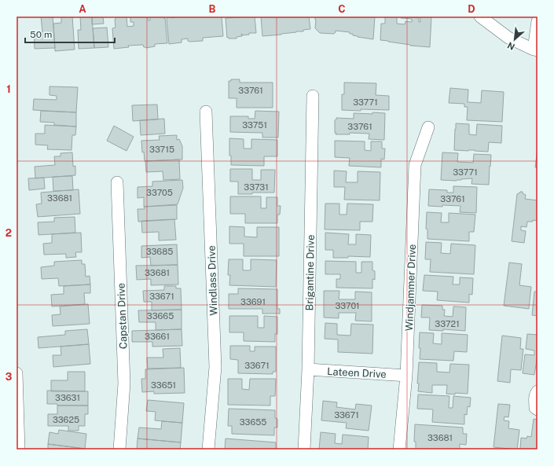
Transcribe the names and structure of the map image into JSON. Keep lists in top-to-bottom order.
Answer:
{
  "streets": {
    "street": [
      "Brigantine Drive",
      "Windlass Drive",
      "Windjammer Drive",
      "Capstan Drive",
      "Lateen Drive"
    ]
  },
  "crossings": [
    ["Brigantine Drive", "Lateen Drive"],
    ["Windjammer Drive", "Lateen Drive"]
  ],
  "house_numbers": [
    "33761",
    "33771",
    "33751",
    "33761",
    "33715",
    "33771",
    "33731",
    "33705",
    "33681",
    "33761",
    "33685",
    "33681",
    "33671",
    "33691",
    "33701",
    "33665",
    "33721",
    "33661",
    "33671",
    "33651",
    "33631",
    "33671",
    "33625",
    "33655",
    "33681"
  ],
  "scale_bar": "50 m",
  "north": "bottom left",
  "grid": {
    "columns": [
      "A",
      "B",
      "C",
      "D"
    ],
    "rows": ["1", "2", "3"]
  }
}
